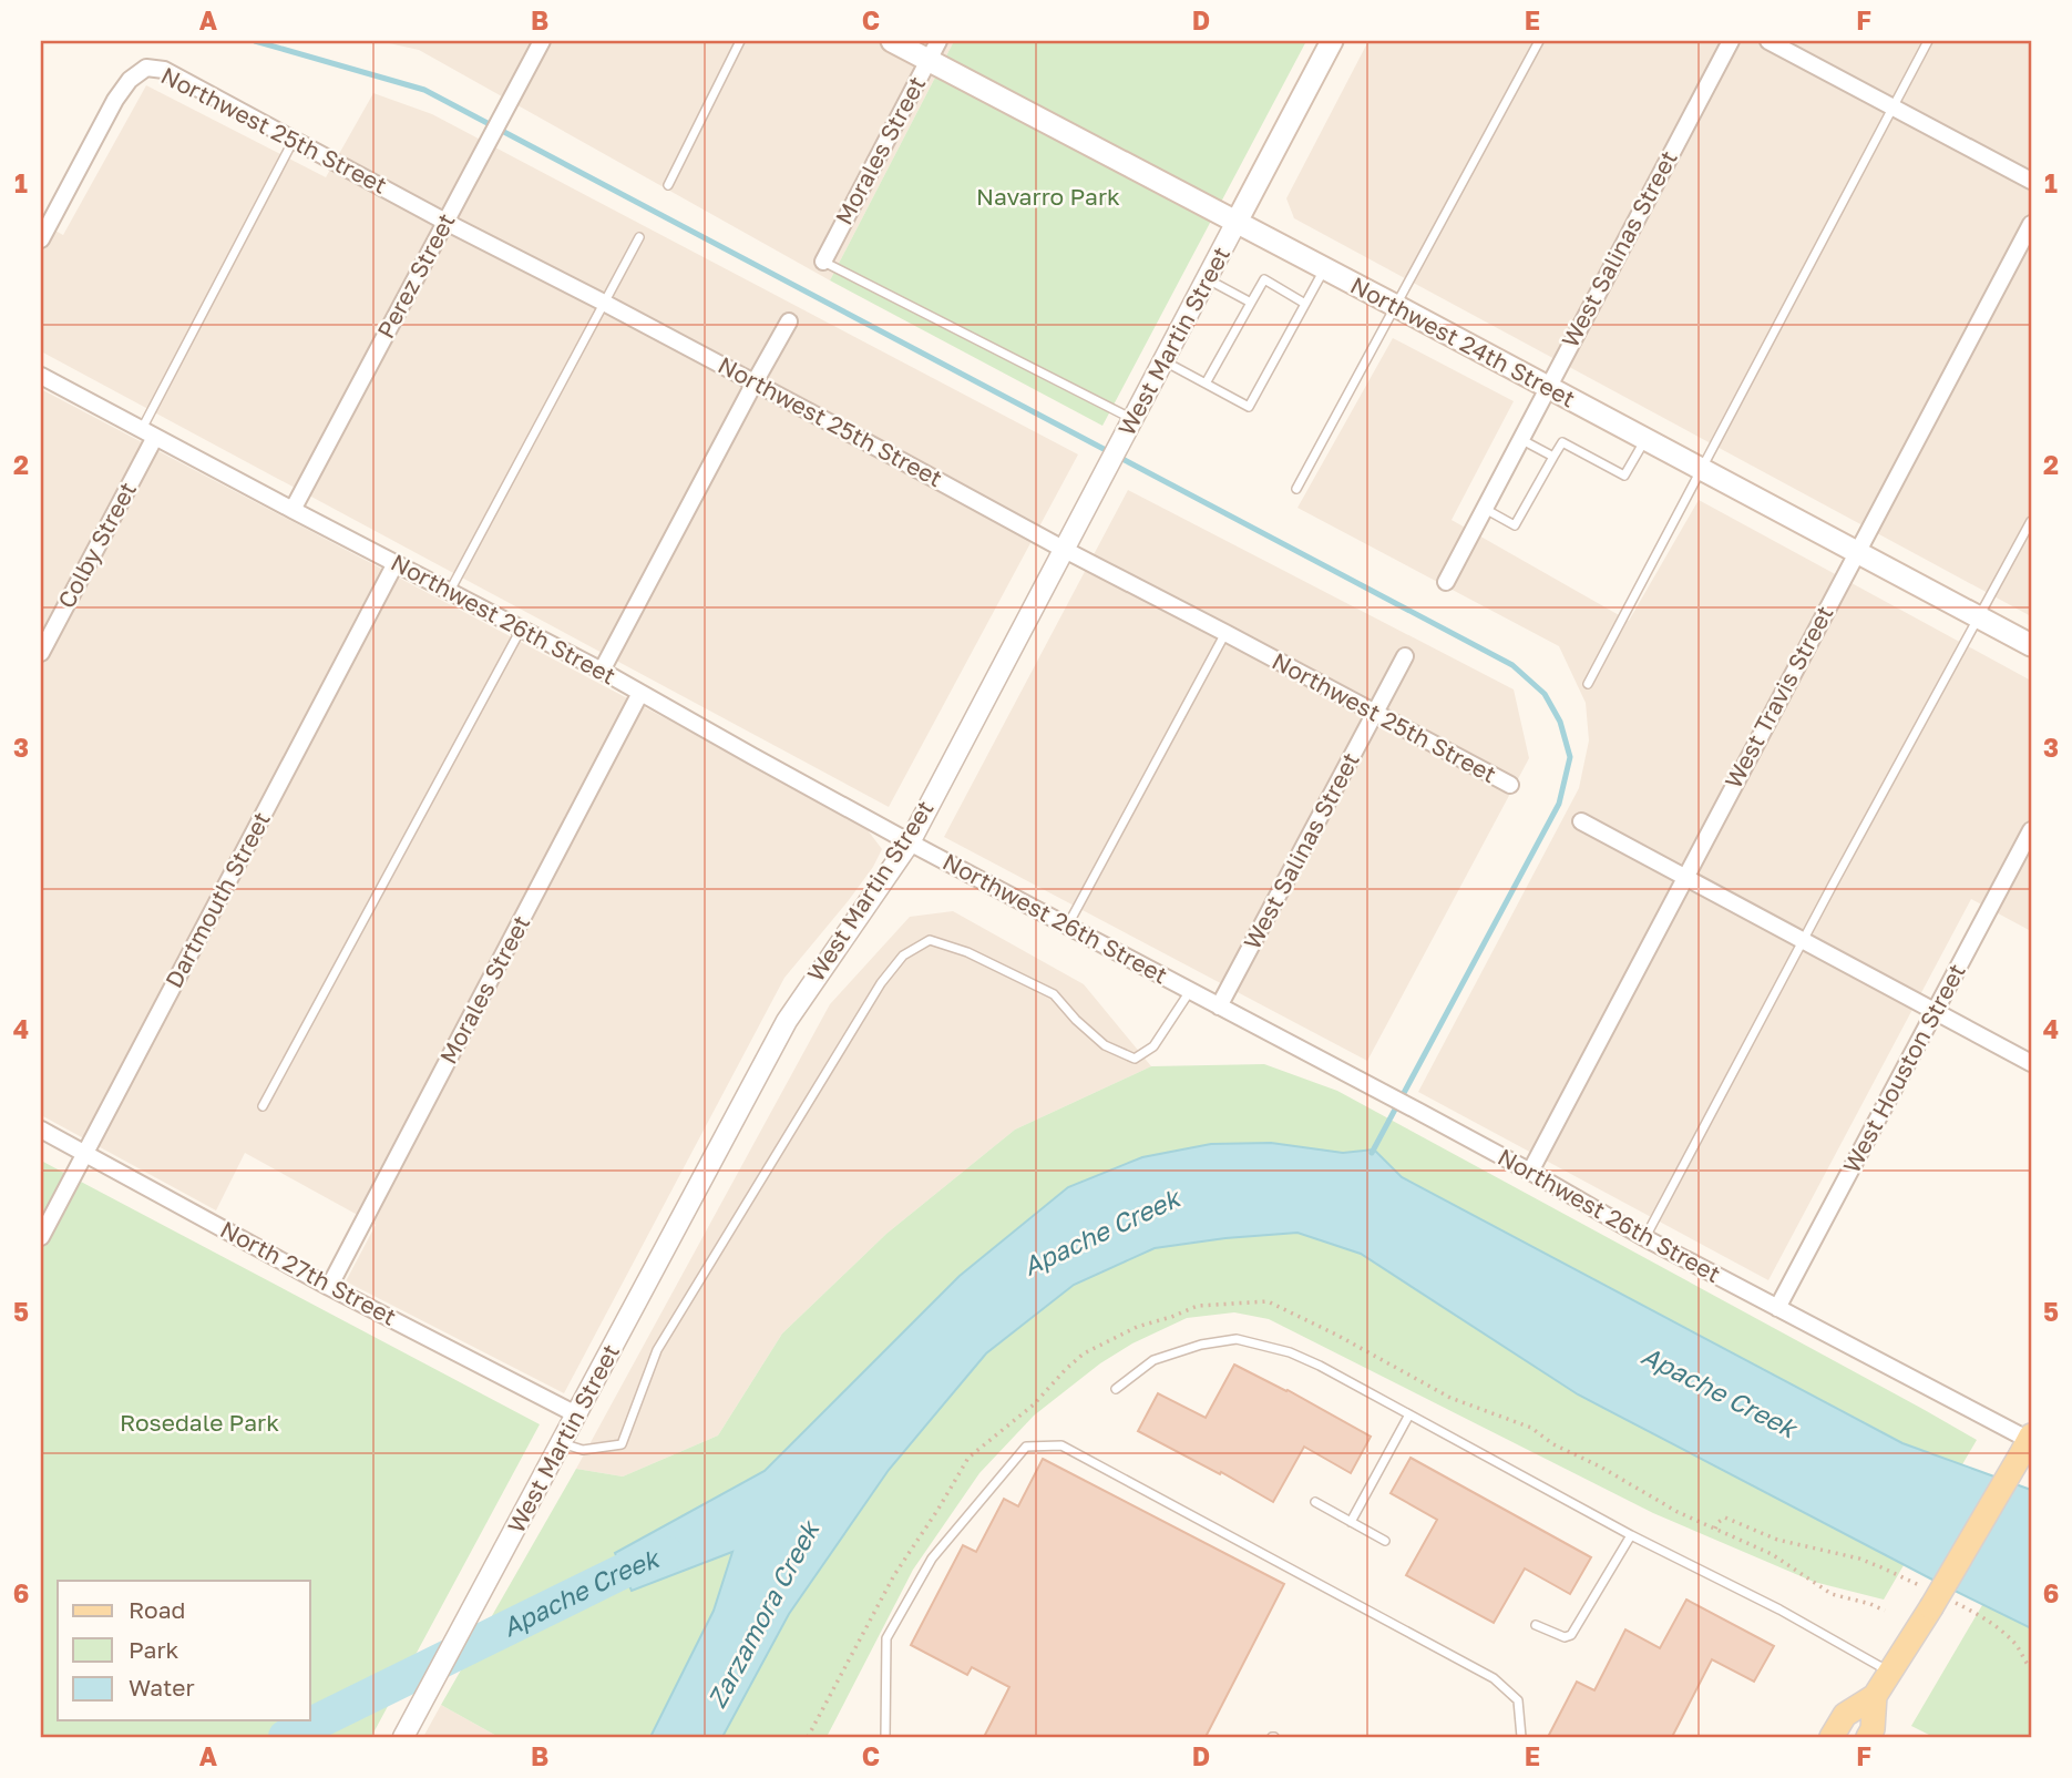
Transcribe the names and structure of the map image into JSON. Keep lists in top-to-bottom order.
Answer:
{
  "streets": {
    "main road": ["West Martin Street", "Northwest 24th Street"],
    "street": [
      "Northwest 25th Street",
      "Morales Street",
      "West Salinas Street",
      "Perez Street",
      "Colby Street",
      "Northwest 26th Street",
      "West Travis Street",
      "Dartmouth Street",
      "West Houston Street",
      "North 27th Street"
    ]
  },
  "crossings": [
    ["Northwest 25th Street", "West Salinas Street"],
    ["Northwest 25th Street", "Perez Street"],
    ["Northwest 25th Street", "West Martin Street"],
    ["Morales Street", "Northwest 24th Street"],
    ["Morales Street", "Northwest 26th Street"],
    ["Morales Street", "North 27th Street"],
    ["West Salinas Street", "Northwest 24th Street"],
    ["West Salinas Street", "Northwest 26th Street"],
    ["Perez Street", "Northwest 26th Street"],
    ["West Martin Street", "Northwest 24th Street"],
    ["West Martin Street", "Northwest 26th Street"],
    ["West Martin Street", "North 27th Street"],
    ["Northwest 24th Street", "West Travis Street"],
    ["Colby Street", "Northwest 26th Street"],
    ["Northwest 26th Street", "West Travis Street"],
    ["Northwest 26th Street", "Dartmouth Street"],
    ["Northwest 26th Street", "West Houston Street"],
    ["Dartmouth Street", "North 27th Street"]
  ],
  "water": ["Apache Creek", "Zarzamora Creek"],
  "parks": ["Navarro Park", "Rosedale Park"],
  "legend": ["Road", "Park", "Water"],
  "grid": {
    "columns": [
      "A",
      "B",
      "C",
      "D",
      "E",
      "F"
    ],
    "rows": [
      "1",
      "2",
      "3",
      "4",
      "5",
      "6"
    ]
  }
}
